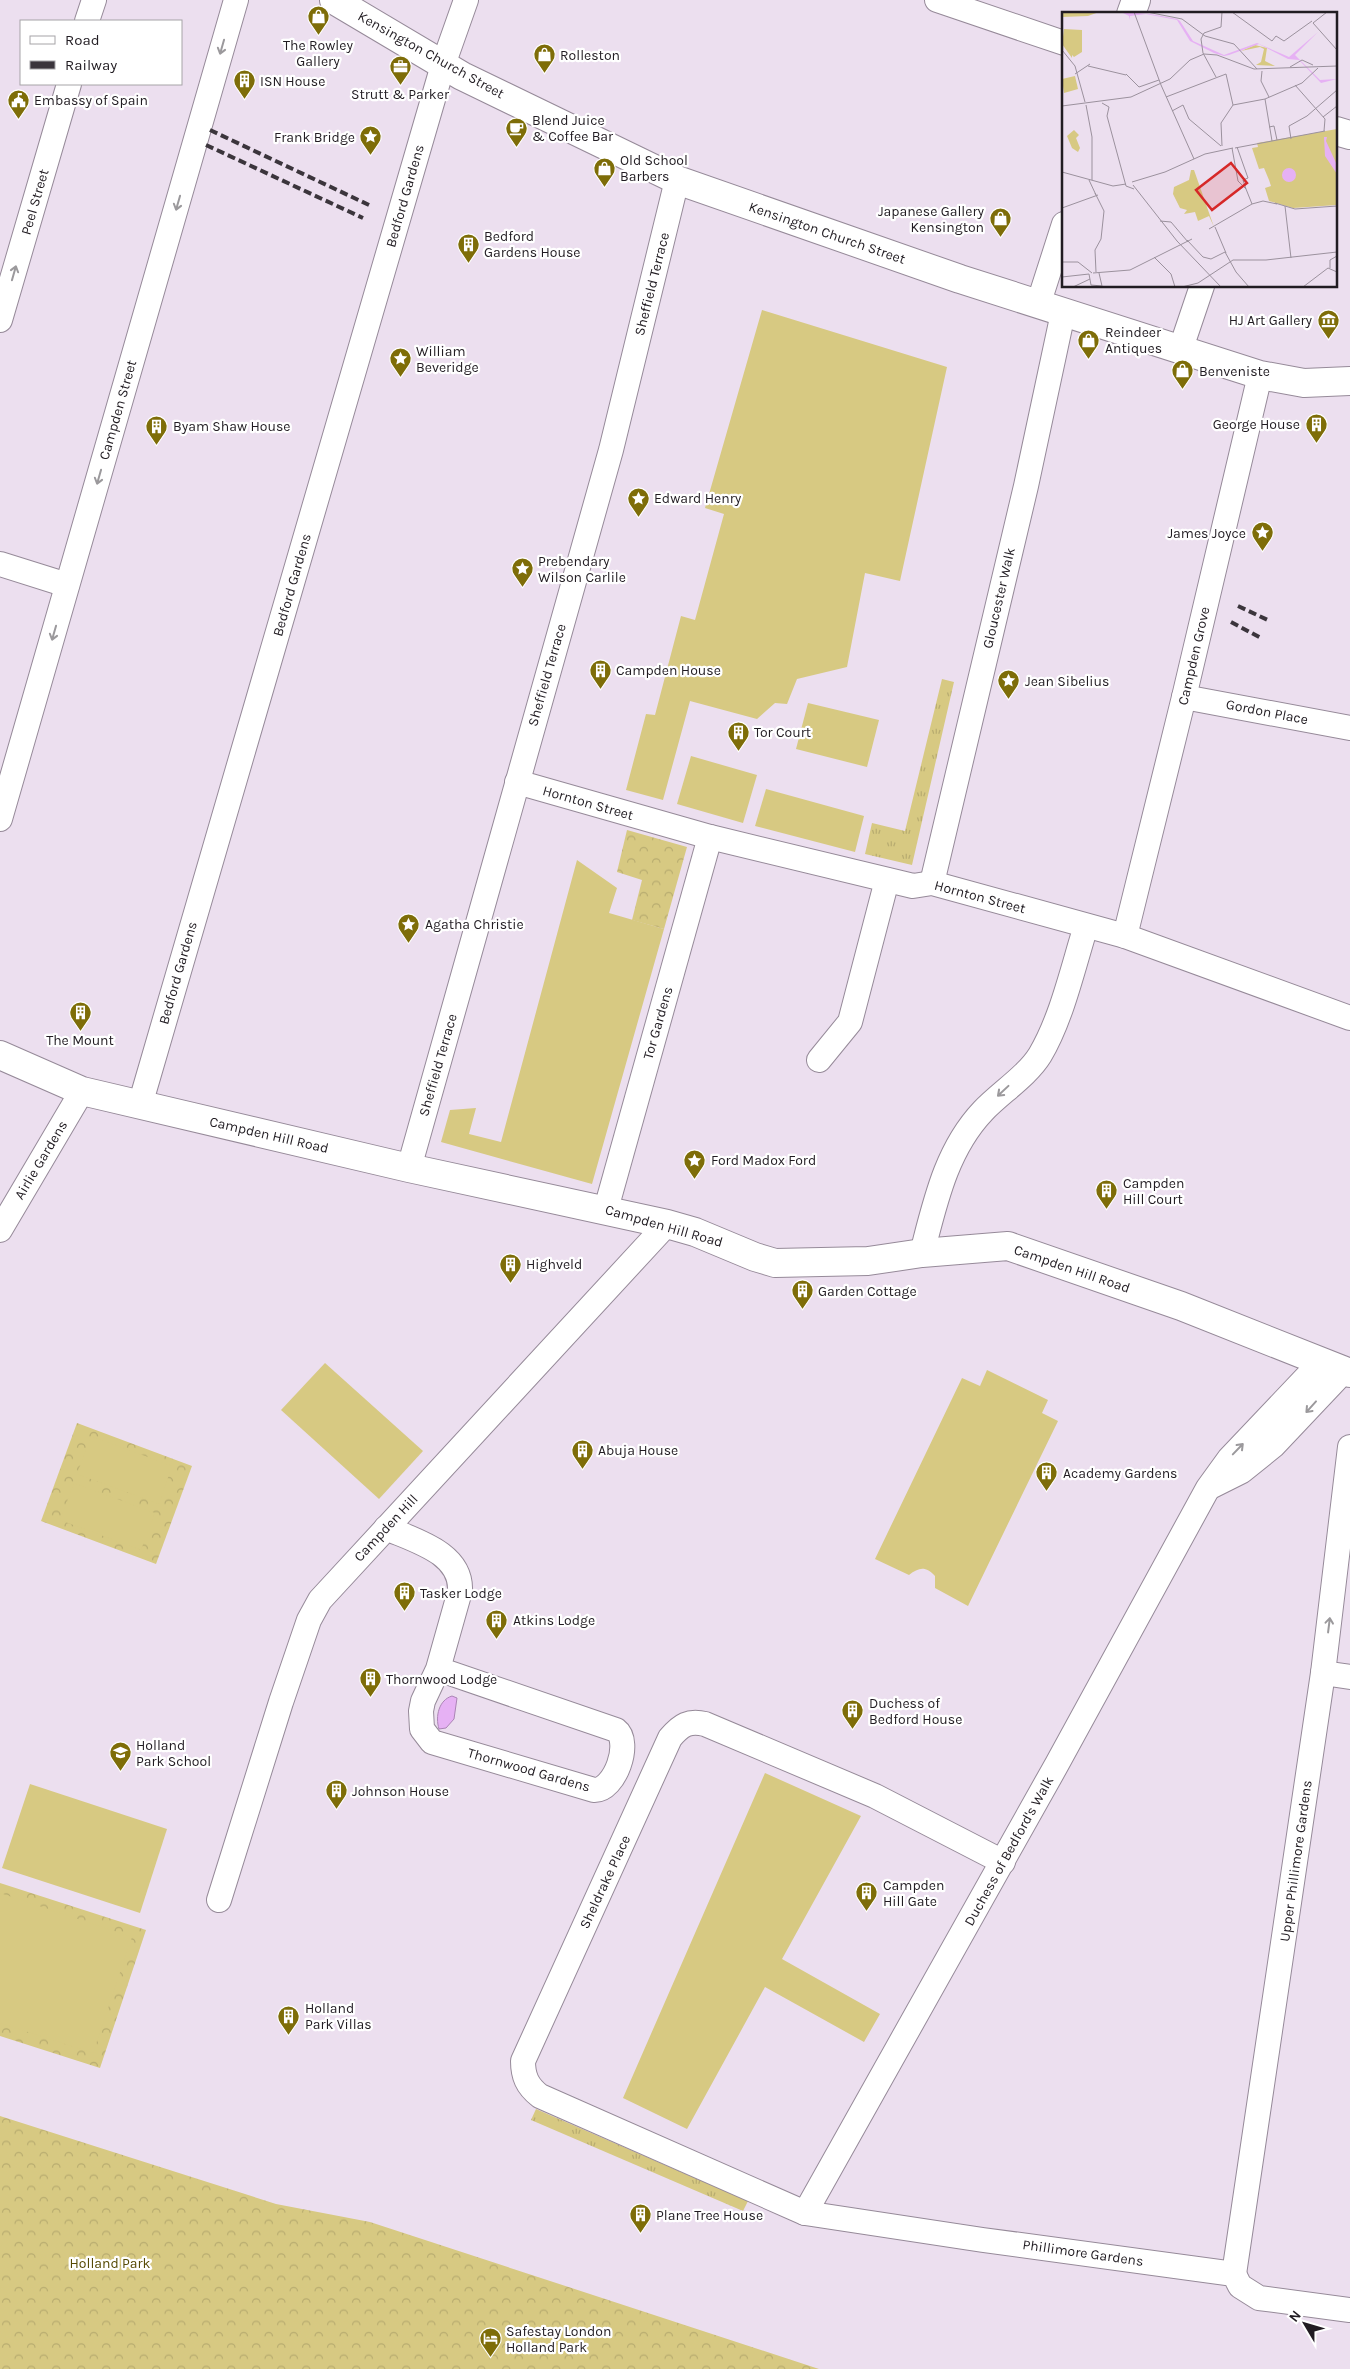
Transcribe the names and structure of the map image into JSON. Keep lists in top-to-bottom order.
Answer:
{
  "streets": {
    "street": [
      "Kensington Church Street",
      "Bedford Gardens",
      "Peel Street",
      "Sheffield Terrace",
      "Campden Street",
      "Gloucester Walk",
      "Campden Grove",
      "Gordon Place",
      "Hornton Street",
      "Tor Gardens",
      "Campden Hill Road",
      "Airlie Gardens",
      "Campden Hill",
      "Thornwood Gardens",
      "Duchess of Bedford's Walk",
      "Upper Phillimore Gardens",
      "Sheldrake Place",
      "Phillimore Gardens"
    ]
  },
  "crossings": [
    ["Kensington Church Street", "Bedford Gardens"],
    ["Kensington Church Street", "Sheffield Terrace"],
    ["Kensington Church Street", "Gloucester Walk"],
    ["Kensington Church Street", "Campden Grove"],
    ["Bedford Gardens", "Campden Hill Road"],
    ["Sheffield Terrace", "Hornton Street"],
    ["Sheffield Terrace", "Campden Hill Road"],
    ["Gloucester Walk", "Hornton Street"],
    ["Campden Grove", "Gordon Place"],
    ["Campden Grove", "Hornton Street"],
    ["Hornton Street", "Tor Gardens"],
    ["Tor Gardens", "Campden Hill Road"],
    ["Campden Hill Road", "Airlie Gardens"],
    ["Campden Hill Road", "Campden Hill"],
    ["Campden Hill Road", "Duchess of Bedford's Walk"],
    ["Campden Hill", "Thornwood Gardens"],
    ["Duchess of Bedford's Walk", "Sheldrake Place"],
    ["Duchess of Bedford's Walk", "Phillimore Gardens"],
    ["Upper Phillimore Gardens", "Phillimore Gardens"],
    ["Sheldrake Place", "Phillimore Gardens"]
  ],
  "one_way": ["Peel Street", "Campden Street"],
  "parks": ["Holland Park"],
  "places": {
    "shop": [
      "The Rowley Gallery",
      "Rolleston",
      "Old School Barbers",
      "Japanese Gallery Kensington",
      "Reindeer Antiques",
      "Benveniste"
    ],
    "office": ["Strutt & Parker"],
    "building": [
      "ISN House",
      "Bedford Gardens House",
      "George House",
      "Byam Shaw House",
      "Campden House",
      "Tor Court",
      "The Mount",
      "Campden Hill Court",
      "Highveld",
      "Garden Cottage",
      "Abuja House",
      "Academy Gardens",
      "Tasker Lodge",
      "Atkins Lodge",
      "Thornwood Lodge",
      "Duchess of Bedford House",
      "Johnson House",
      "Campden Hill Gate",
      "Holland Park Villas",
      "Plane Tree House"
    ],
    "public building": ["Embassy of Spain"],
    "cafe": ["Blend Juice & Coffee Bar"],
    "place": [
      "Frank Bridge",
      "William Beveridge",
      "Edward Henry",
      "James Joyce",
      "Prebendary Wilson Carlile",
      "Jean Sibelius",
      "Agatha Christie",
      "Ford Madox Ford"
    ],
    "museum": ["HJ Art Gallery"],
    "school or university": ["Holland Park School"],
    "hotel": ["Safestay London Holland Park"]
  },
  "legend": ["Road", "Railway"],
  "north": "top left"
}
